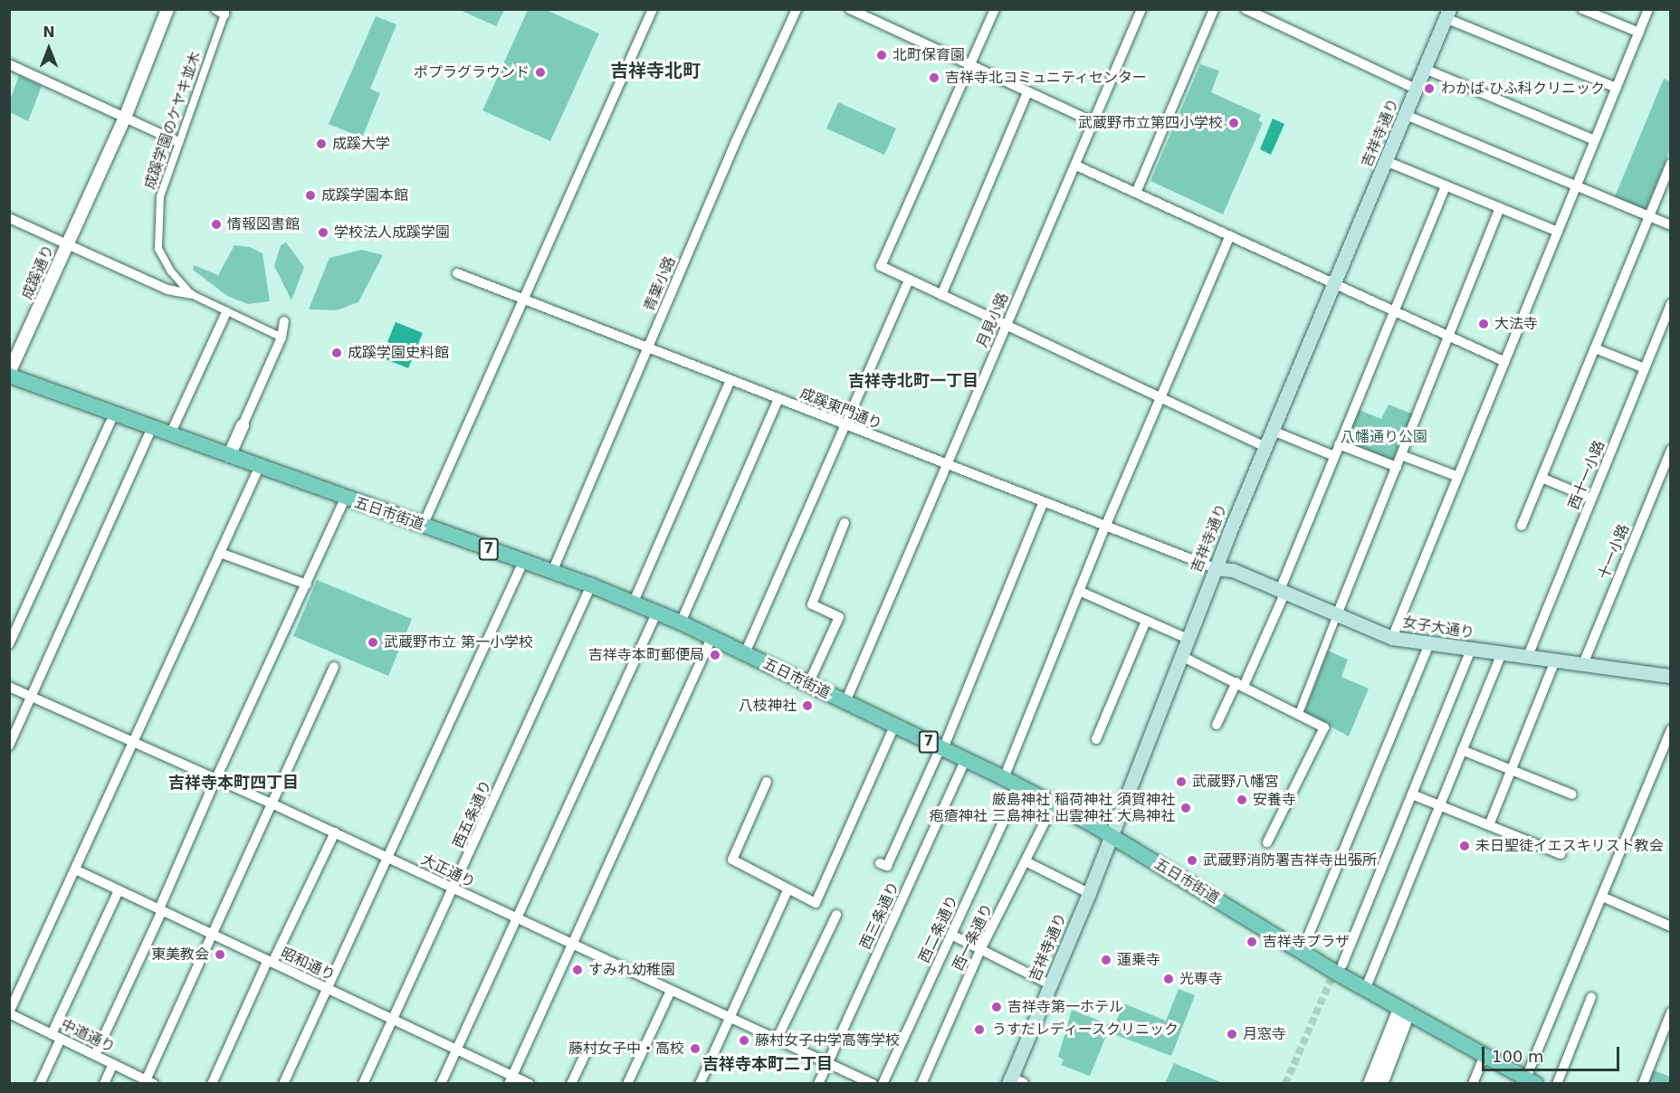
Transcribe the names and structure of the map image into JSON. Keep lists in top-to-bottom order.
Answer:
{
  "streets": {
    "main road": [
      "吉祥寺通り",
      "五日市街道",
      "7",
      "女子大通り"
    ],
    "street": [
      "成蹊学園のケヤキ並木",
      "成蹊通り",
      "青葉小路",
      "月見小路",
      "成蹊東門通り",
      "西十一小路",
      "十一小路",
      "西五条通り",
      "大正通り",
      "西三条通り",
      "西二条通り",
      "西一条通り",
      "昭和通り",
      "中道通り"
    ]
  },
  "crossings": [
    ["吉祥寺通り", "成蹊東門通り"],
    ["吉祥寺通り", "五日市街道"],
    ["吉祥寺通り", "女子大通り"],
    ["成蹊通り", "五日市街道"],
    ["青葉小路", "成蹊東門通り"],
    ["青葉小路", "五日市街道"],
    ["月見小路", "成蹊東門通り"],
    ["月見小路", "五日市街道"],
    ["成蹊東門通り", "女子大通り"],
    ["西十一小路", "女子大通り"],
    ["五日市街道", "西五条通り"],
    ["五日市街道", "西三条通り"],
    ["五日市街道", "西二条通り"],
    ["五日市街道", "西一条通り"],
    ["十一小路", "女子大通り"],
    ["西五条通り", "大正通り"],
    ["西五条通り", "昭和通り"],
    ["大正通り", "西三条通り"]
  ],
  "districts": [
    "吉祥寺北町",
    "吉祥寺北町一丁目",
    "吉祥寺本町四丁目",
    "吉祥寺本町二丁目"
  ],
  "parks": ["八幡通り公園"],
  "places": [
    "北町保育園",
    "ポプラグラウンド",
    "吉祥寺北コミュニティセンター",
    "わかば ひふ科クリニック",
    "武蔵野市立第四小学校",
    "成蹊大学",
    "成蹊学園本館",
    "情報図書館",
    "学校法人成蹊学園",
    "大法寺",
    "成蹊学園史料館",
    "武蔵野市立 第一小学校",
    "吉祥寺本町郵便局",
    "八枝神社",
    "武蔵野八幡宮",
    "安養寺",
    "厳島神社 稲荷神社 須賀神社 疱瘡神社 三島神社 出雲神社 大鳥神社",
    "未日聖徒イエスキリスト教会",
    "武蔵野消防署吉祥寺出張所",
    "吉祥寺プラザ",
    "東美教会",
    "蓮乗寺",
    "すみれ幼稚園",
    "光専寺",
    "吉祥寺第一ホテル",
    "うすだレディースクリニック",
    "月窓寺",
    "藤村女子中学高等学校",
    "藤村女子中・高校"
  ],
  "scale_bar": "100 m",
  "north": "top"
}
